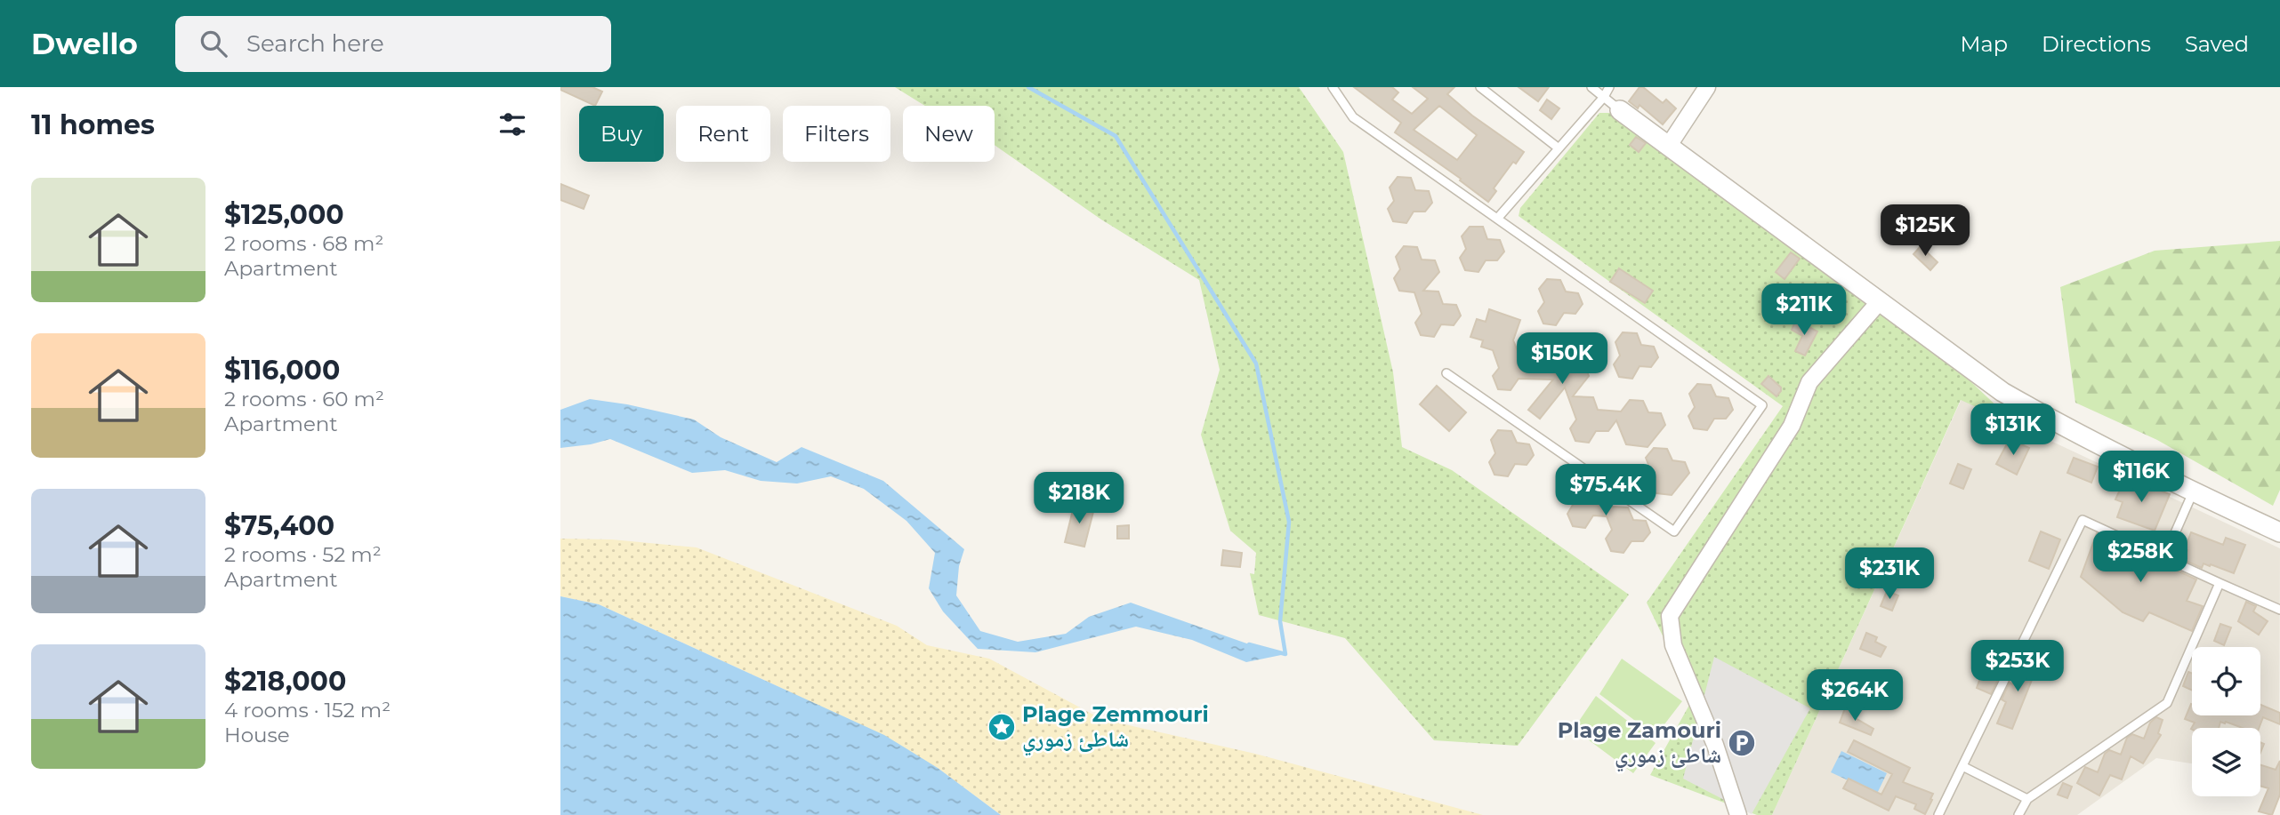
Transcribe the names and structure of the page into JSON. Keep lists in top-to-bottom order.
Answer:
{
  "places": {
    "place": ["Plage Zemmouri شاطئ زموري"],
    "parking": ["Plage Zamouri شاطئ زموري"]
  },
  "page": {
    "header": "Dwello",
    "search": "Search here",
    "nav": ["Map", "Directions", "Saved"],
    "heading": "11 homes",
    "chip": [
      "Buy",
      "Rent",
      "Filters",
      "New"
    ],
    "list": [
      {
        "name": "$125,000",
        "note": "2 rooms · 68 m² · Apartment"
      },
      {
        "name": "$116,000",
        "note": "2 rooms · 60 m² · Apartment"
      },
      {
        "name": "$75,400",
        "note": "2 rooms · 52 m² · Apartment"
      },
      {
        "name": "$218,000",
        "note": "4 rooms · 152 m² · House"
      }
    ],
    "price": [
      "$125K",
      "$211K",
      "$150K",
      "$131K",
      "$116K",
      "$75.4K",
      "$218K",
      "$258K",
      "$231K",
      "$253K",
      "$264K"
    ]
  }
}
